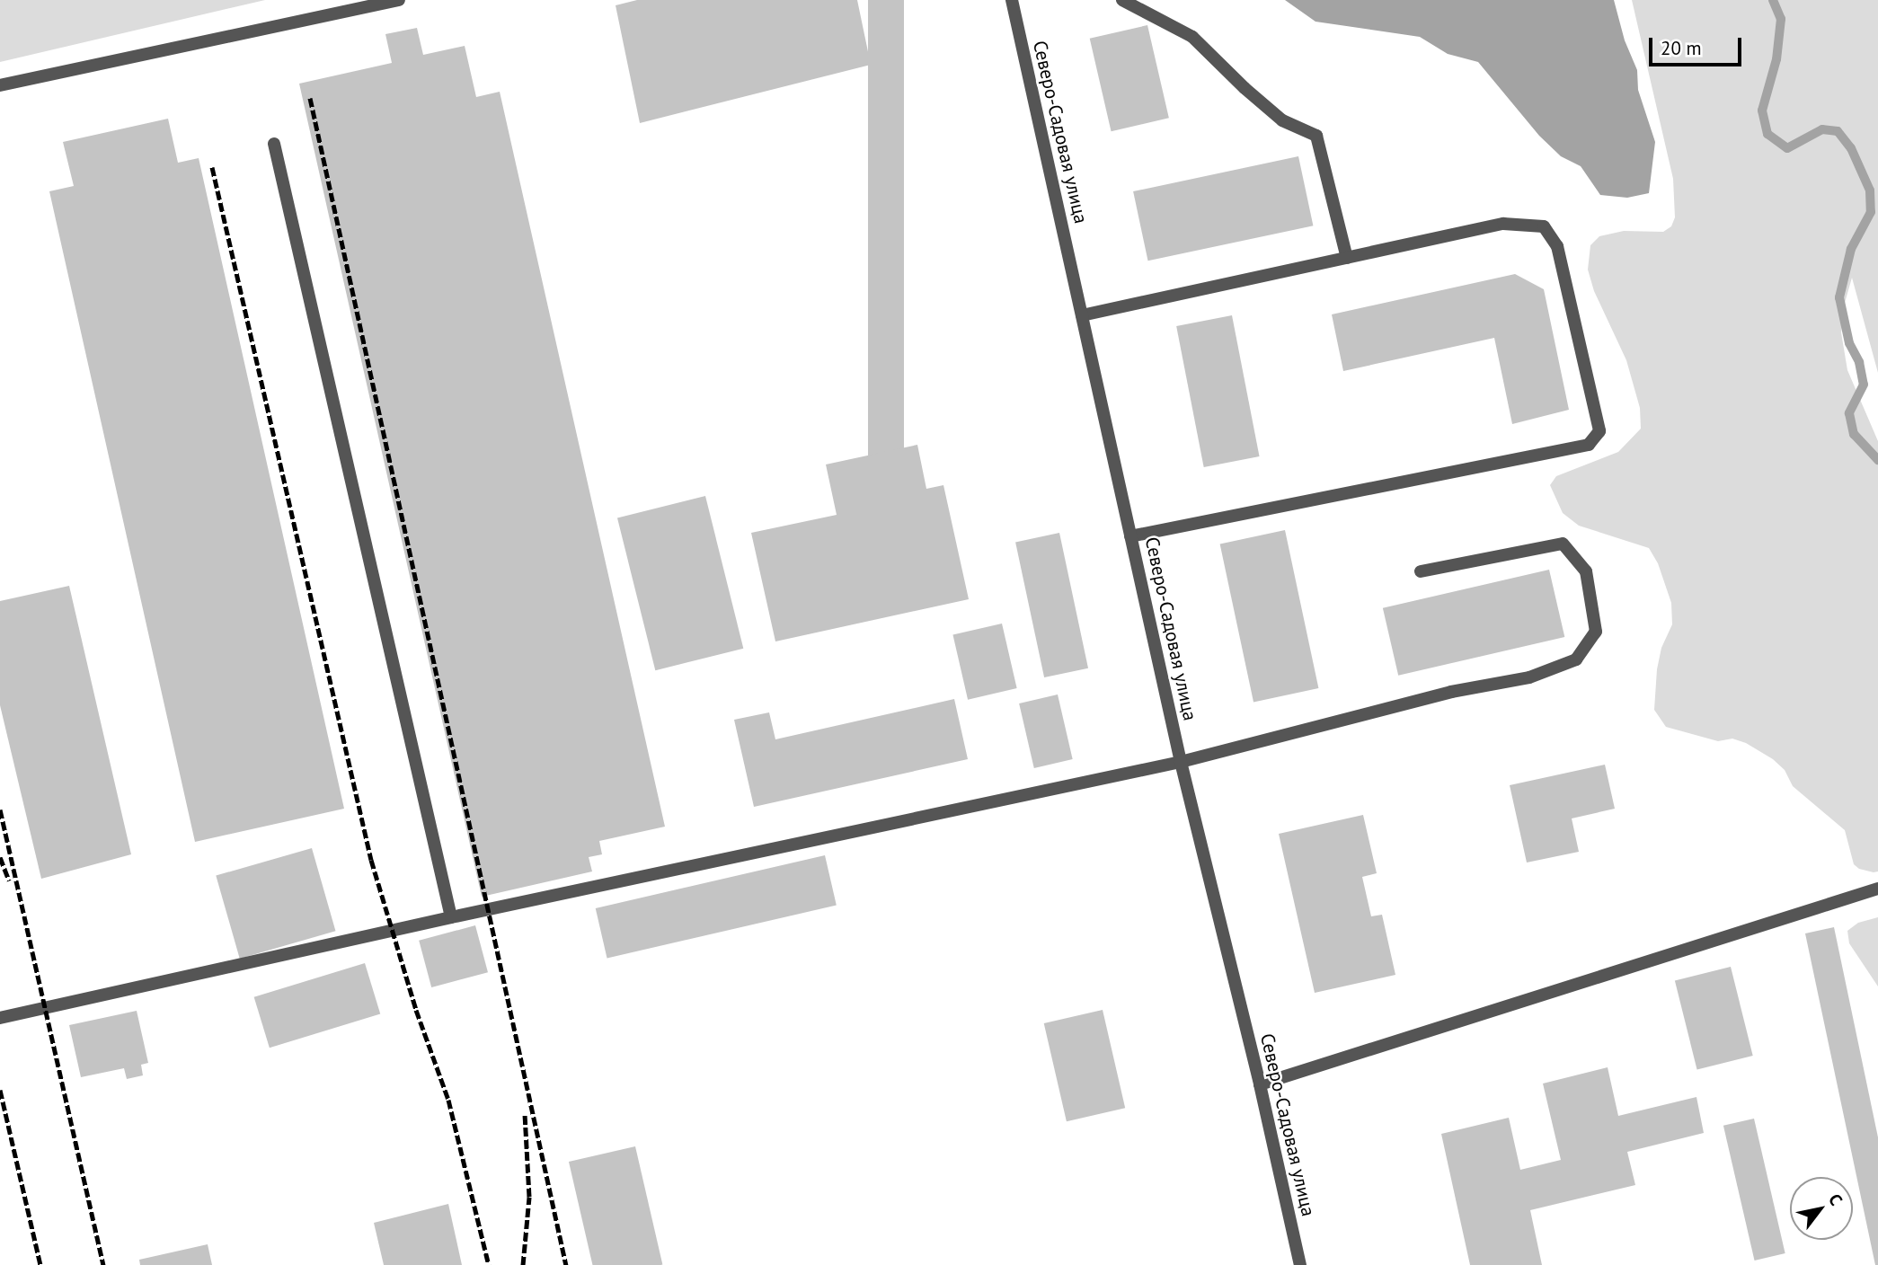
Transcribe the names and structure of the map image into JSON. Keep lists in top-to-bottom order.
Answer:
{
  "streets": {
    "street": ["Северо-Садовая улица"]
  },
  "scale_bar": "20 m",
  "north": "top right"
}
